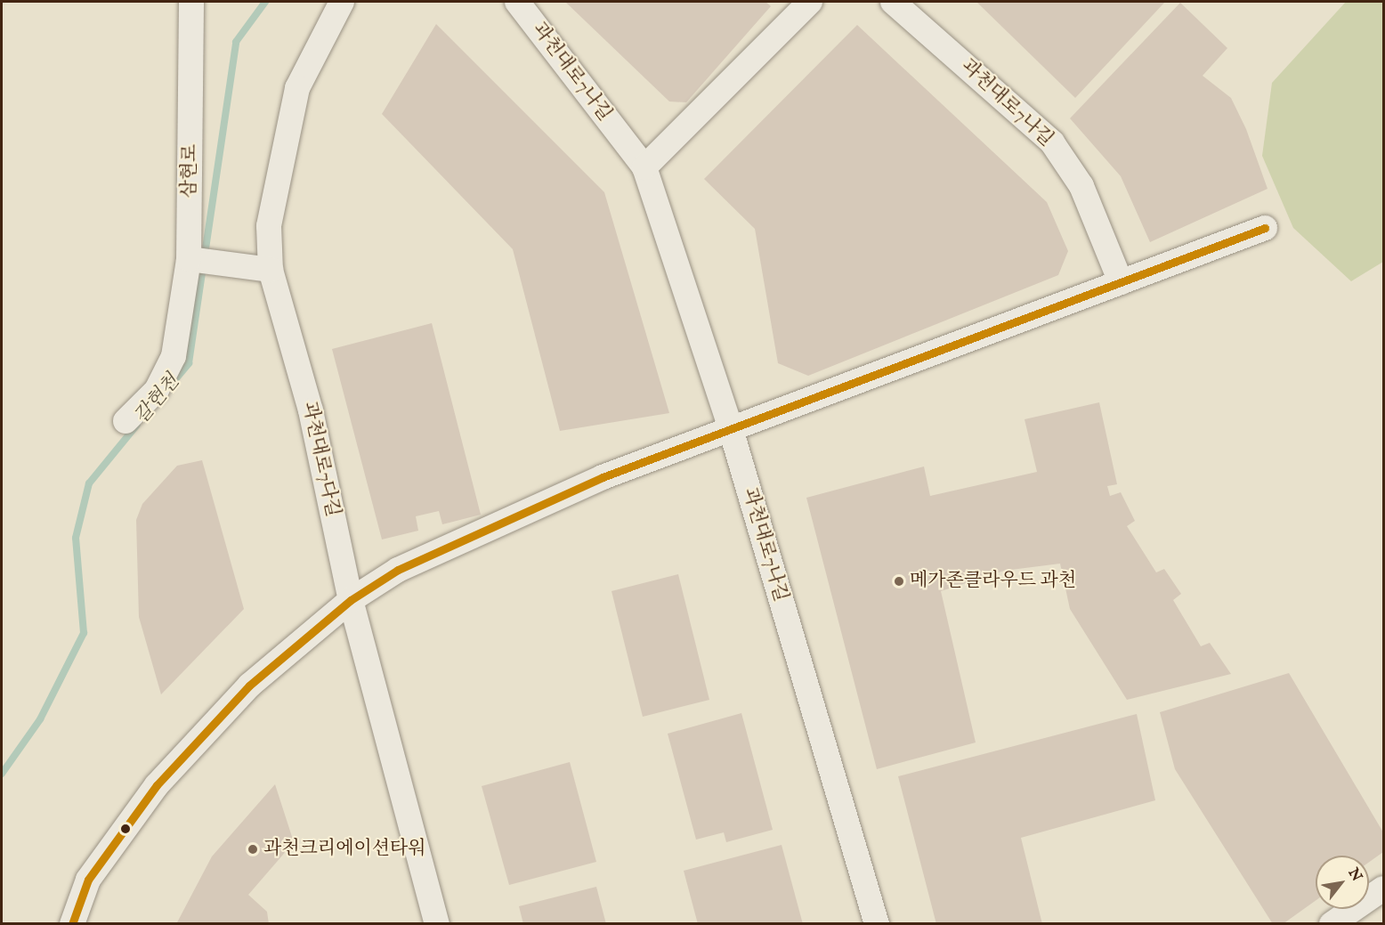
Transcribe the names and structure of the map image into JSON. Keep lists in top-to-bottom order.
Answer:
{
  "streets": {
    "street": ["과천대로7나길", "삼현로", "과천대로7다길"]
  },
  "water": ["갈현천"],
  "places": ["메가존클라우드 과천", "과천크리에이션타워"],
  "north": "top right"
}
